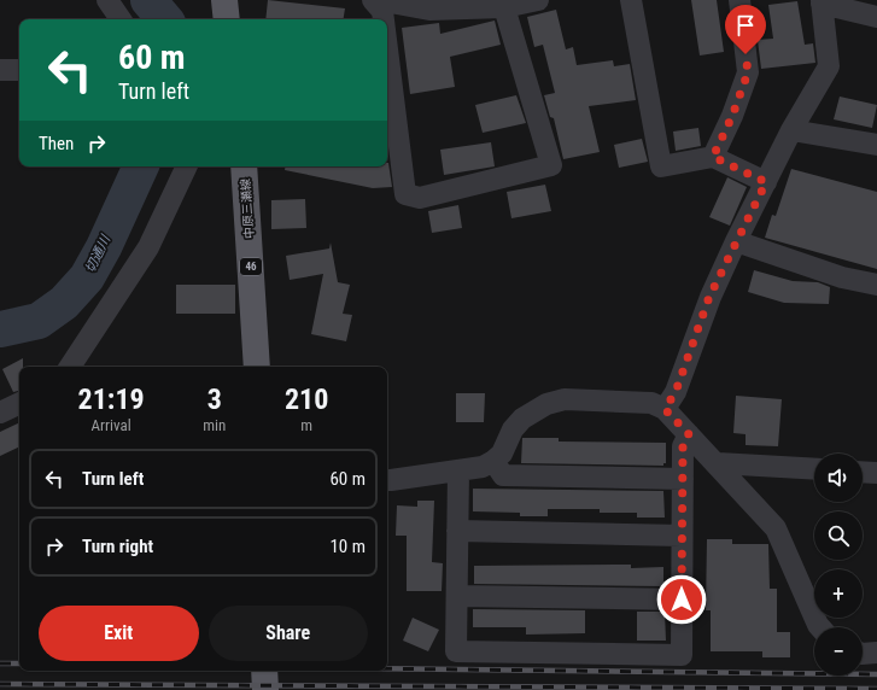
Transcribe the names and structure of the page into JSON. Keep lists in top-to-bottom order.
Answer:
{
  "streets": {
    "main road": ["中原三瀬線", "46"]
  },
  "water": ["切通川"],
  "page": {
    "turn": ["60 m", "Turn left"],
    "then": "Then",
    "eta": [
      "21:19",
      "Arrival",
      "3",
      "min",
      "210",
      "m"
    ],
    "list": [
      {
        "name": "Turn left",
        "value": "60 m"
      },
      {
        "name": "Turn right",
        "value": "10 m"
      }
    ],
    "map_buttons": ["+", "−"],
    "buttons": ["Exit", "Share"]
  }
}
